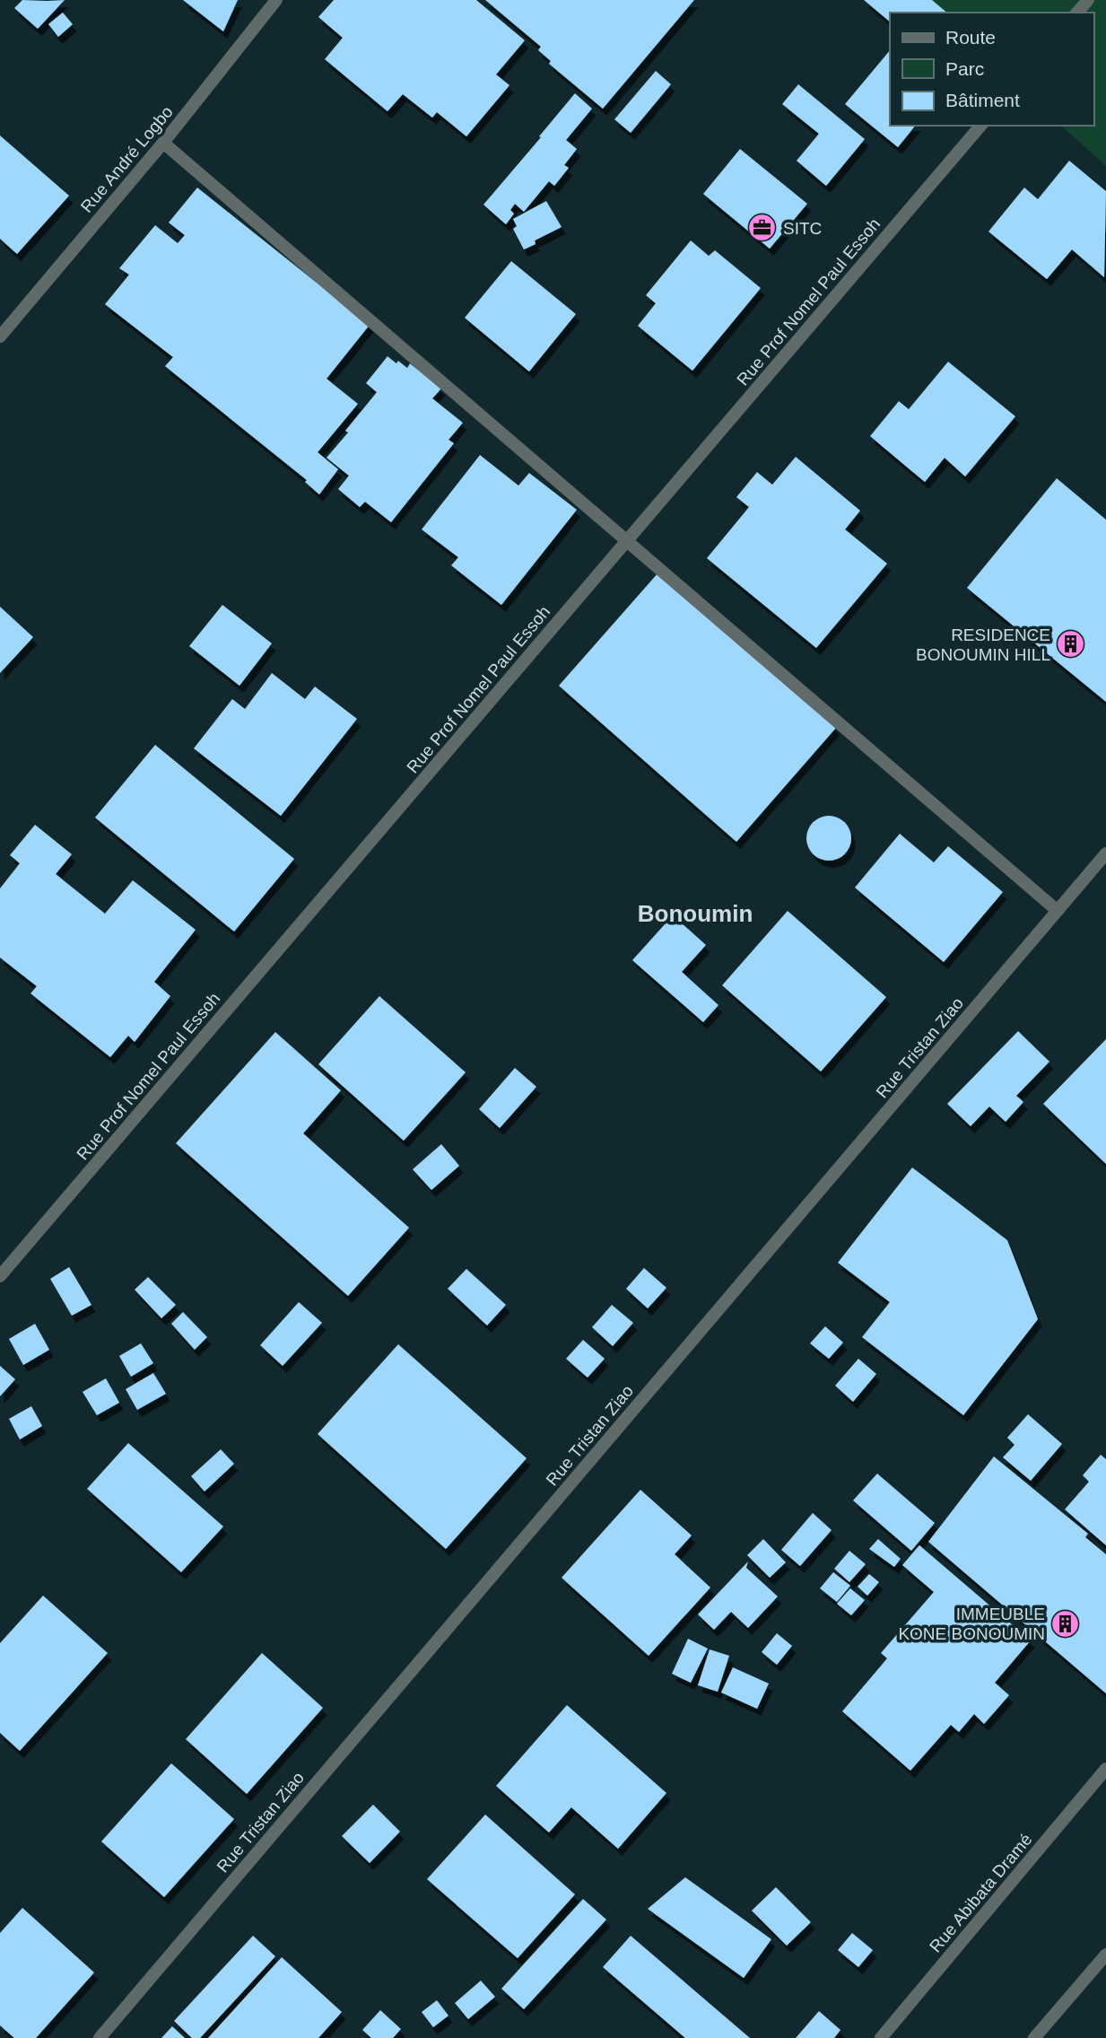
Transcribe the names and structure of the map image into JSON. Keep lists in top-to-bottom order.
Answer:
{
  "streets": {
    "street": [
      "Rue André Logbo",
      "Rue Prof Nomel Paul Essoh",
      "Rue Tristan Ziao",
      "Rue Abibata Dramé"
    ]
  },
  "districts": ["Bonoumin"],
  "places": {
    "office": ["SITC"],
    "building": ["RESIDENCE BONOUMIN HILL", "IMMEUBLE KONE BONOUMIN"]
  },
  "legend": ["Route", "Parc", "Bâtiment"]
}
